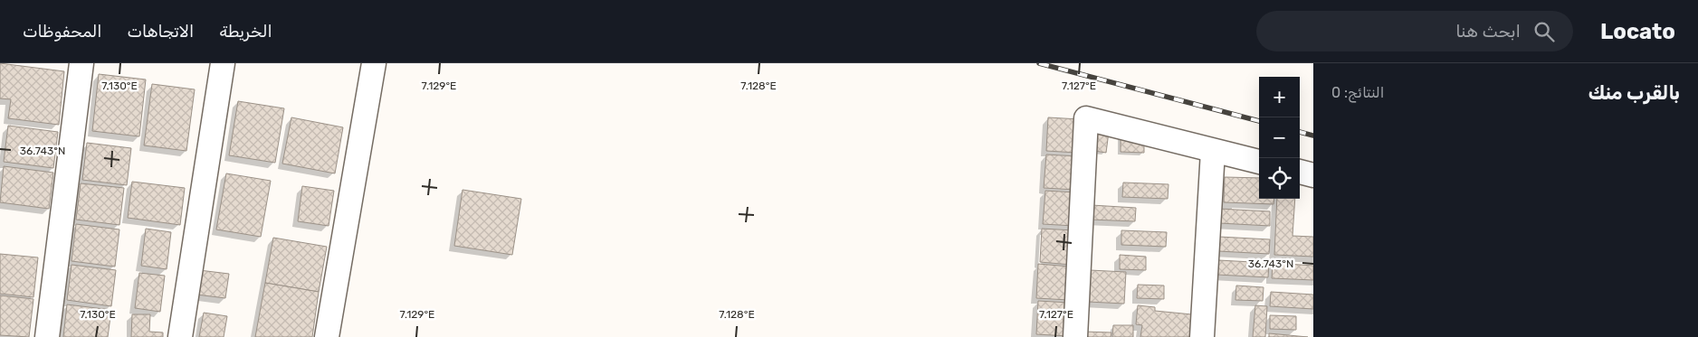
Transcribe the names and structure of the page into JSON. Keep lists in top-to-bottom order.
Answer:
{
  "page": {
    "header": "Locato",
    "search": "ابحث هنا",
    "nav": ["الخريطة", "الاتجاهات", "المحفوظات"],
    "heading": ["بالقرب منك", "النتائج: 0"],
    "map_buttons": ["+", "−"]
  },
  "coordinates": [
    "7.130°E",
    "7.129°E",
    "7.128°E",
    "7.127°E",
    "36.743°N"
  ]
}
